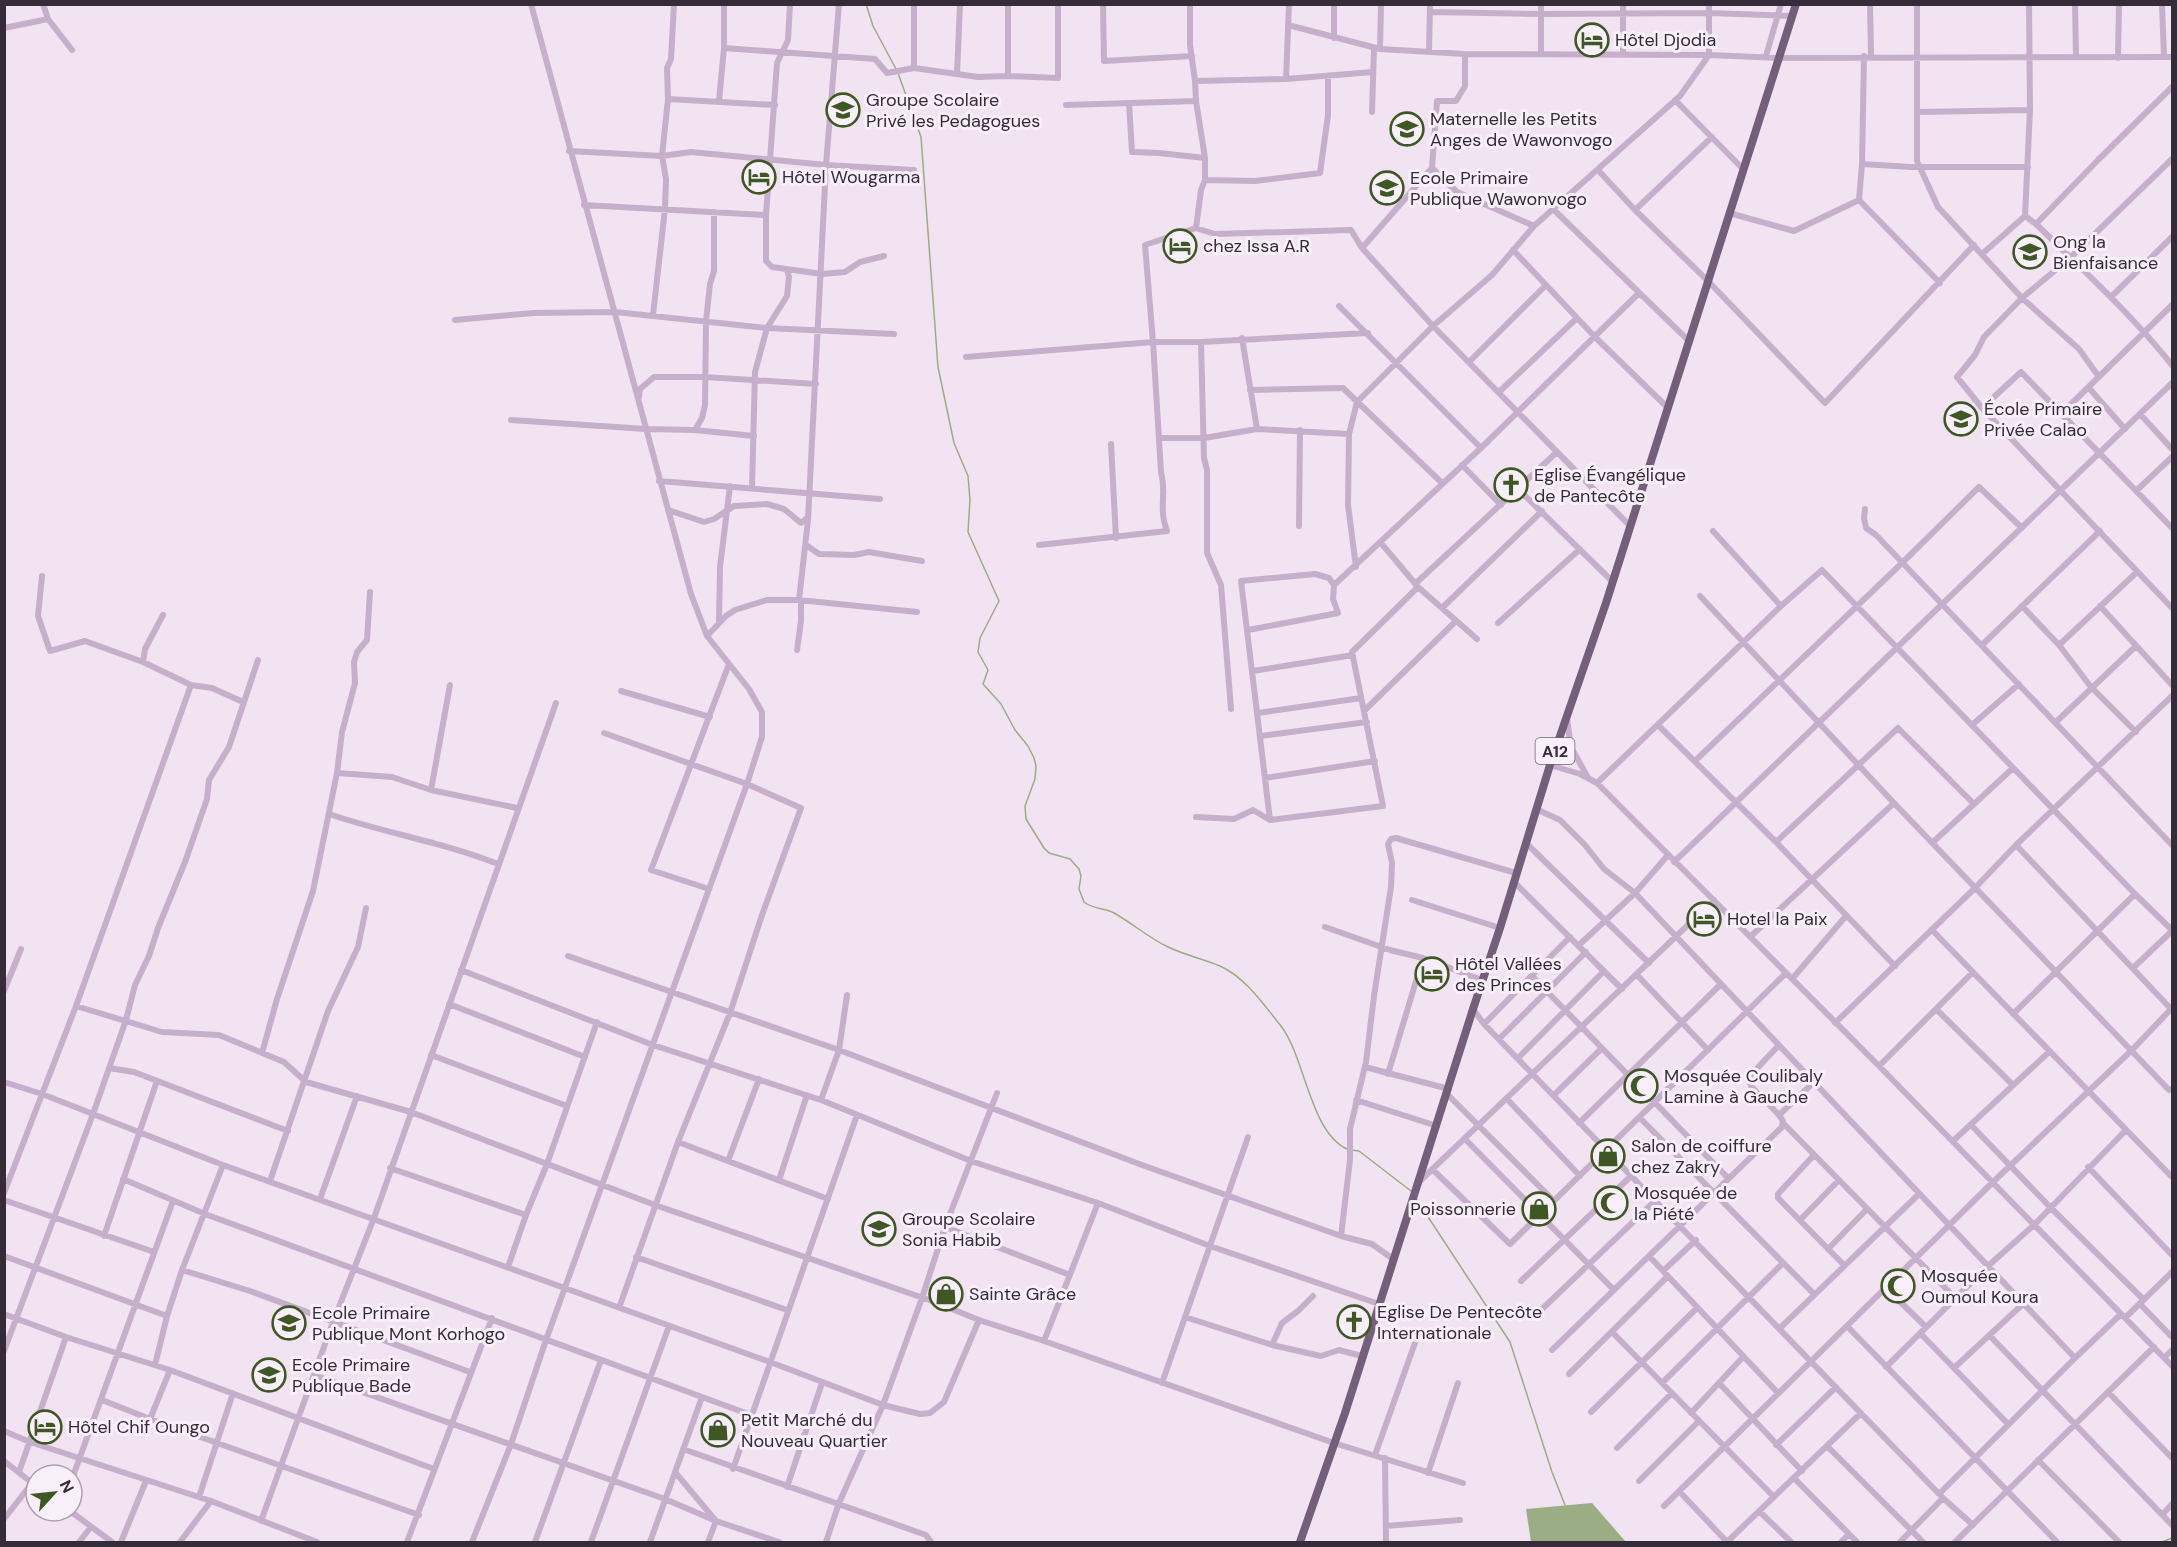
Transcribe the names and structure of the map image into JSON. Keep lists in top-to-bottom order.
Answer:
{
  "streets": {
    "main road": ["A12"]
  },
  "places": {
    "hotel": [
      "Hôtel Djodia",
      "Hôtel Wougarma",
      "chez Issa A.R",
      "Hotel la Paix",
      "Hôtel Vallées des Princes",
      "Hôtel Chif Oungo"
    ],
    "school or university": [
      "Groupe Scolaire Privé les Pedagogues",
      "Maternelle les Petits Anges de Wawonvogo",
      "Ecole Primaire Publique Wawonvogo",
      "Ong la Bienfaisance",
      "École Primaire Privée Calao",
      "Groupe Scolaire Sonia Habib",
      "Ecole Primaire Publique Mont Korhogo",
      "Ecole Primaire Publique Bade"
    ],
    "church": ["Eglise Évangélique de Pantecôte", "Eglise De Pentecôte Internationale"],
    "mosque": ["Mosquée Coulibaly Lamine à Gauche", "Mosquée de la Piété", "Mosquée Oumoul Koura"],
    "shop": [
      "Salon de coiffure chez Zakry",
      "Poissonnerie",
      "Sainte Grâce",
      "Petit Marché du Nouveau Quartier"
    ]
  },
  "north": "top right"
}
